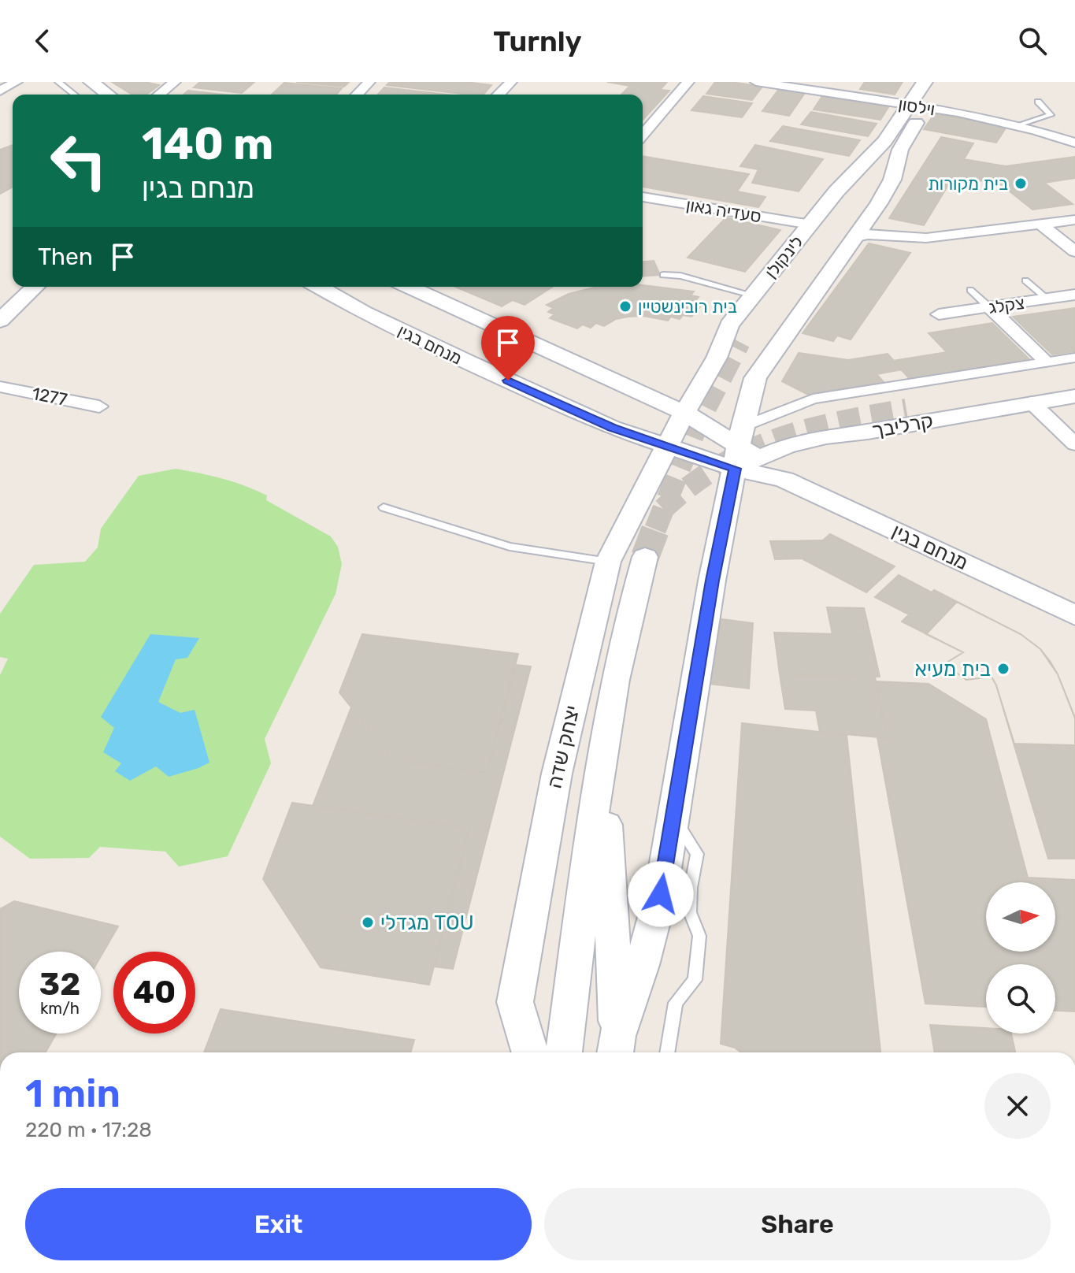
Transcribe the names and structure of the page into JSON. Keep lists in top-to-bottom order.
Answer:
{
  "streets": {
    "street": [
      "וילסון",
      "סעדיה גאון",
      "לינקולן",
      "צקלג",
      "מנחם בגין",
      "1277",
      "קרליבך",
      "יצחק שדה"
    ]
  },
  "crossings": [
    ["וילסון", "לינקולן"],
    ["סעדיה גאון", "לינקולן"],
    ["לינקולן", "מנחם בגין"],
    ["לינקולן", "קרליבך"],
    ["לינקולן", "יצחק שדה"],
    ["מנחם בגין", "קרליבך"],
    ["מנחם בגין", "יצחק שדה"],
    ["קרליבך", "יצחק שדה"]
  ],
  "places": [
    "בית מקורות",
    "בית רובינשטיין",
    "בית מעיא",
    "מגדלי TOU"
  ],
  "north": "right",
  "page": {
    "header": "Turnly",
    "turn": ["140 m", "מנחם בגין"],
    "then": "Then",
    "speed": "32 km/h",
    "limit": "40",
    "heading": ["1 min", "220 m · 17:28"],
    "buttons": ["Exit", "Share"]
  }
}
